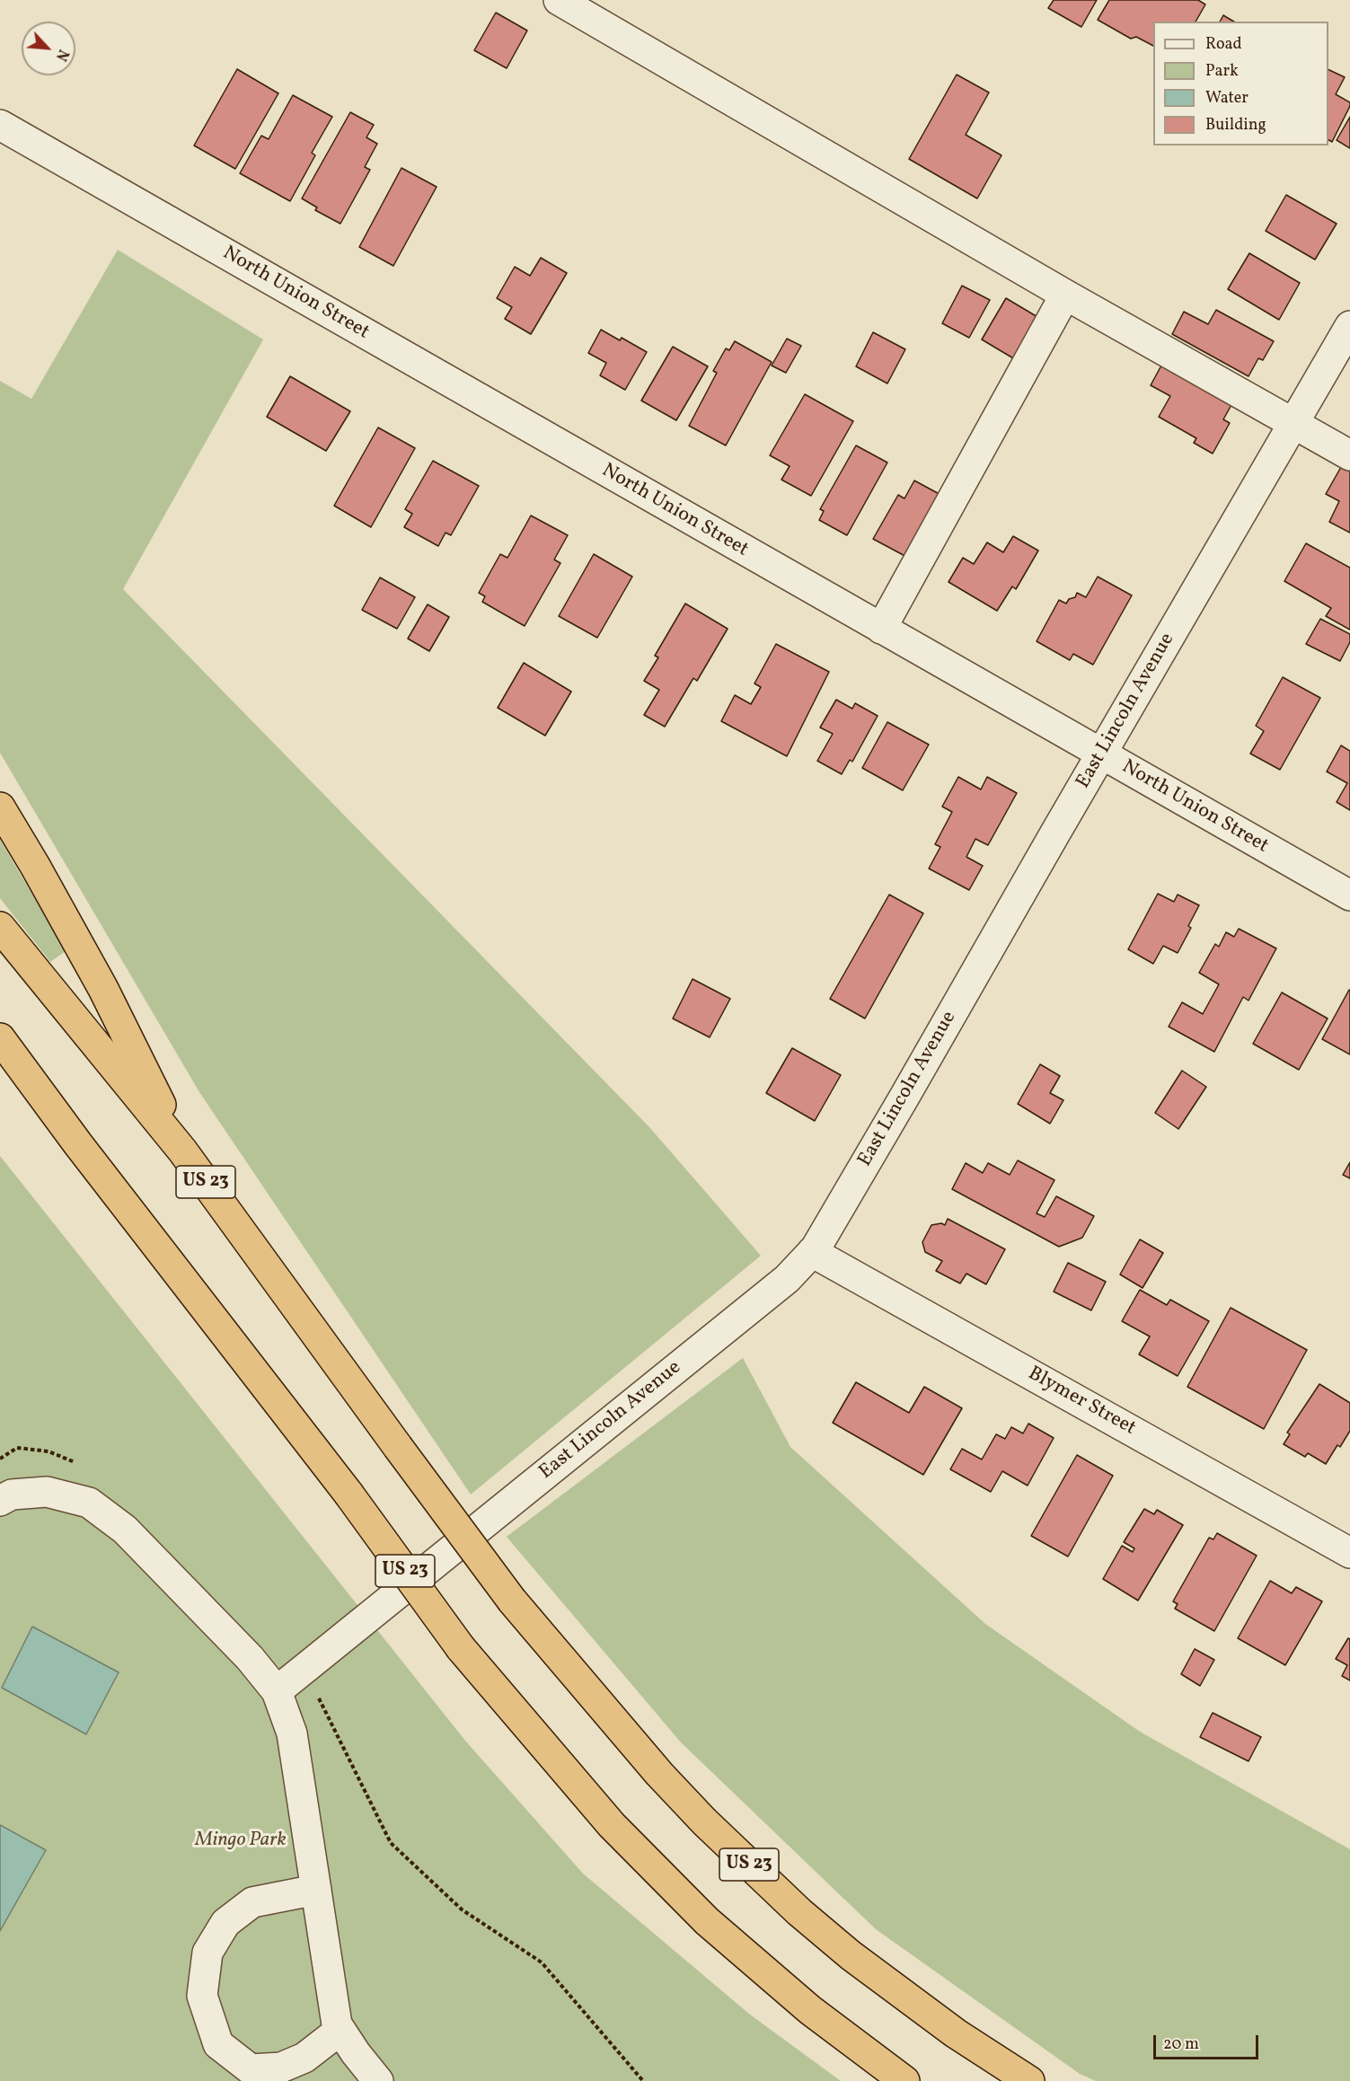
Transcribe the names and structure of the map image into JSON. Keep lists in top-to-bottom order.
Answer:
{
  "streets": {
    "highway": ["US 23"],
    "street": ["North Union Street", "East Lincoln Avenue", "Blymer Street"]
  },
  "crossings": [
    ["North Union Street", "East Lincoln Avenue"],
    ["East Lincoln Avenue", "Blymer Street"]
  ],
  "parks": ["Mingo Park"],
  "legend": [
    "Road",
    "Park",
    "Water",
    "Building"
  ],
  "scale_bar": "20 m",
  "north": "bottom right"
}
